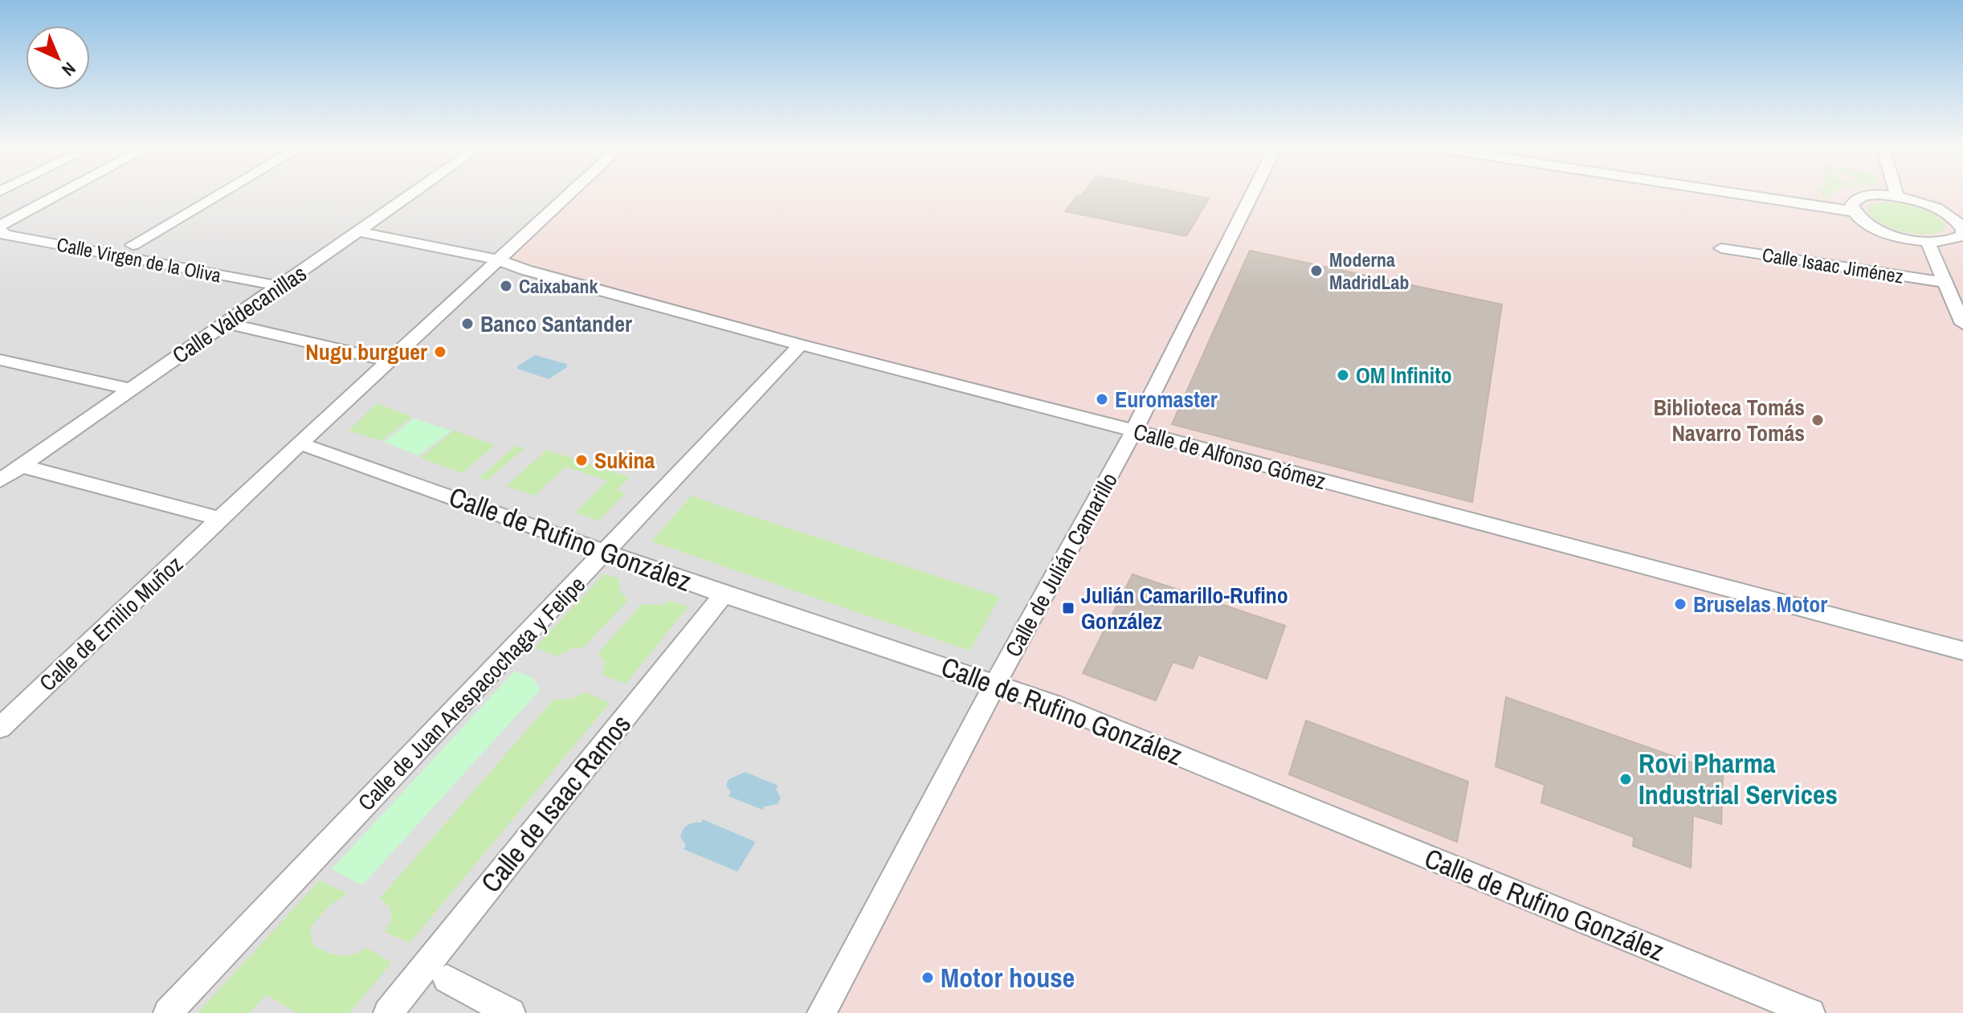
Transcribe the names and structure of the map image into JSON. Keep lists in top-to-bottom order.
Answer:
{
  "streets": {
    "street": [
      "Calle Virgen de la Oliva",
      "Calle Isaac Jiménez",
      "Calle Valdecanillas",
      "Calle de Alfonso Gómez",
      "Calle de Rufino González",
      "Calle de Julián Camarillo",
      "Calle de Emilio Muñoz",
      "Calle de Juan Arespacochaga y Felipe",
      "Calle de Isaac Ramos"
    ]
  },
  "crossings": [
    ["Calle Virgen de la Oliva", "Calle Valdecanillas"],
    ["Calle Valdecanillas", "Calle de Alfonso Gómez"],
    ["Calle de Alfonso Gómez", "Calle de Julián Camarillo"],
    ["Calle de Alfonso Gómez", "Calle de Emilio Muñoz"],
    ["Calle de Alfonso Gómez", "Calle de Juan Arespacochaga y Felipe"],
    ["Calle de Rufino González", "Calle de Julián Camarillo"],
    ["Calle de Rufino González", "Calle de Emilio Muñoz"],
    ["Calle de Rufino González", "Calle de Juan Arespacochaga y Felipe"],
    ["Calle de Rufino González", "Calle de Isaac Ramos"]
  ],
  "places": {
    "other": [
      "Moderna MadridLab",
      "Caixabank",
      "Banco Santander",
      "Nugu burguer",
      "OM Infinito",
      "Euromaster",
      "Biblioteca Tomás Navarro Tomás",
      "Sukina",
      "Bruselas Motor",
      "Rovi Pharma Industrial Services",
      "Motor house"
    ],
    "transit": ["Julián Camarillo-Rufino González"]
  },
  "north": "bottom right"
}
